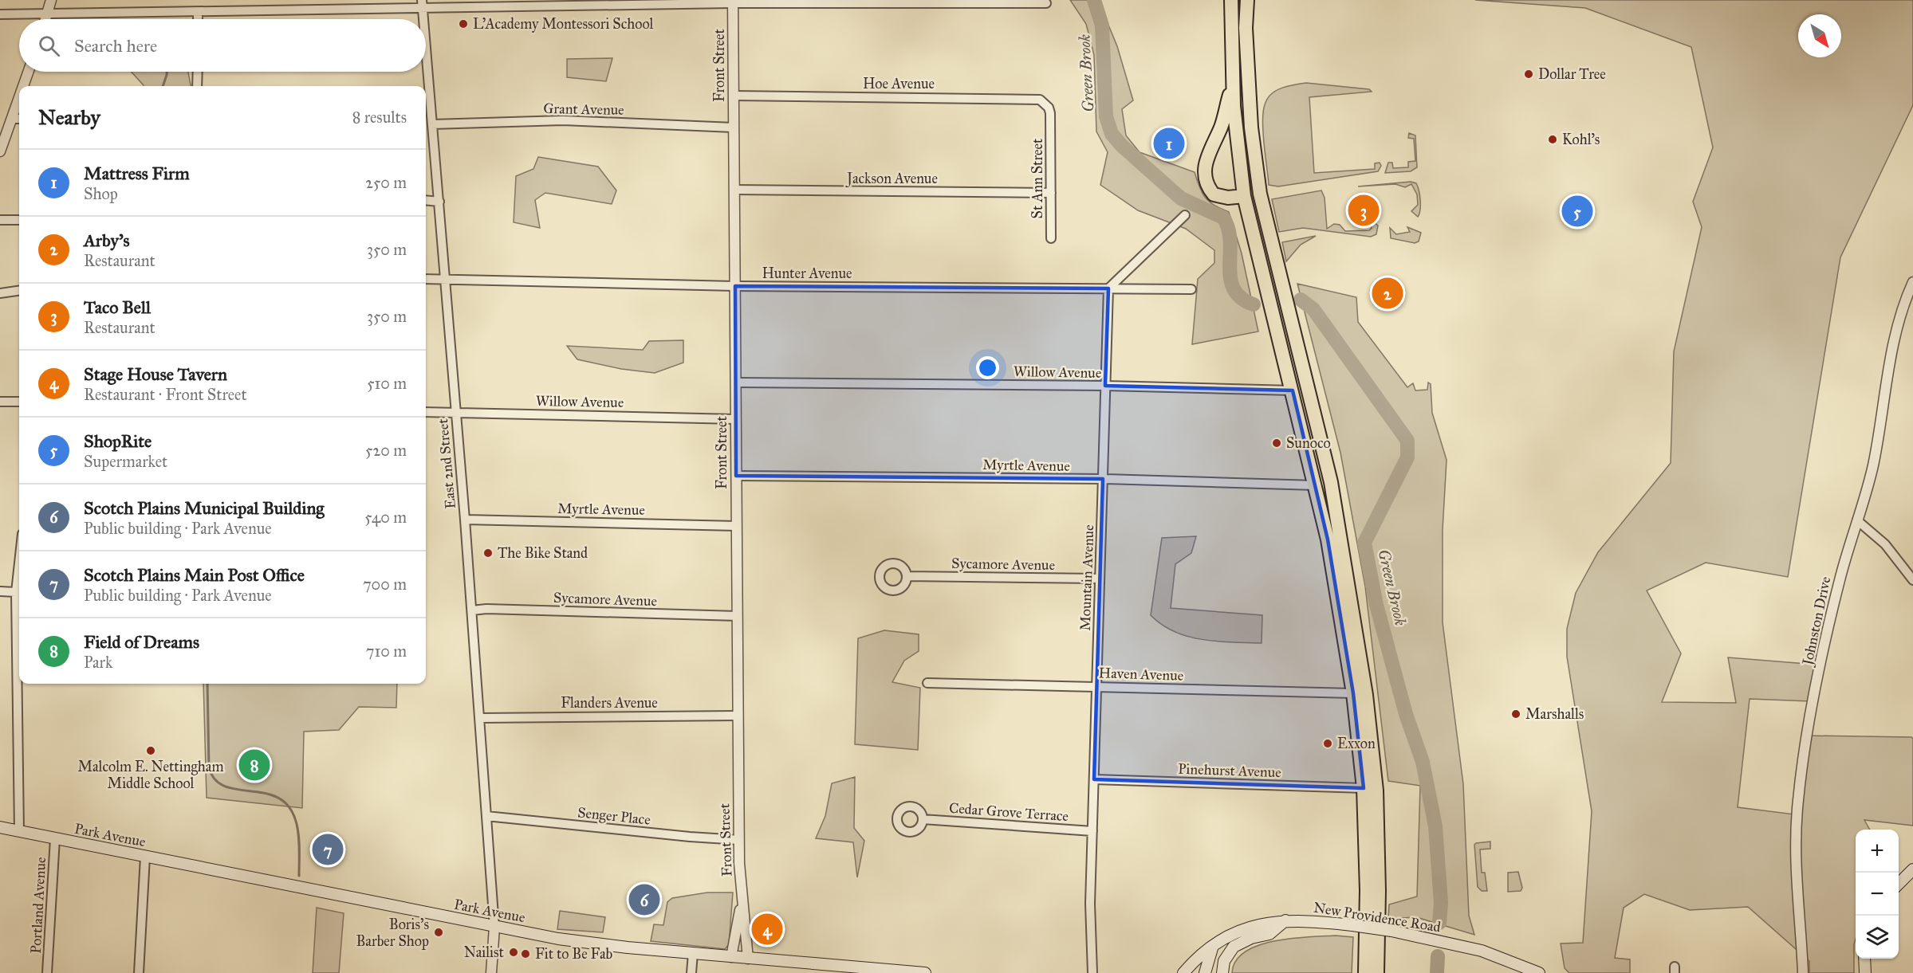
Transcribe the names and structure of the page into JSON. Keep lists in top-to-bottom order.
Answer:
{
  "streets": {
    "main road": ["Park Avenue", "New Providence Road"],
    "street": [
      "Front Street",
      "Hoe Avenue",
      "Grant Avenue",
      "Jackson Avenue",
      "St Ann Street",
      "Hunter Avenue",
      "Willow Avenue",
      "East 2nd Street",
      "Myrtle Avenue",
      "Sycamore Avenue",
      "Mountain Avenue",
      "Johnston Drive",
      "Haven Avenue",
      "Flanders Avenue",
      "Pinehurst Avenue",
      "Cedar Grove Terrace",
      "Senger Place",
      "Portland Avenue"
    ]
  },
  "crossings": [
    ["Front Street", "Hoe Avenue"],
    ["Front Street", "Grant Avenue"],
    ["Front Street", "Jackson Avenue"],
    ["Front Street", "Hunter Avenue"],
    ["Front Street", "Willow Avenue"],
    ["Front Street", "Myrtle Avenue"],
    ["Front Street", "Sycamore Avenue"],
    ["Front Street", "Flanders Avenue"],
    ["Front Street", "Senger Place"],
    ["Front Street", "Park Avenue"],
    ["Hoe Avenue", "St Ann Street"],
    ["Grant Avenue", "East 2nd Street"],
    ["Jackson Avenue", "St Ann Street"],
    ["Hunter Avenue", "East 2nd Street"],
    ["Hunter Avenue", "Mountain Avenue"],
    ["Willow Avenue", "East 2nd Street"],
    ["Willow Avenue", "Mountain Avenue"],
    ["East 2nd Street", "Myrtle Avenue"],
    ["East 2nd Street", "Sycamore Avenue"],
    ["East 2nd Street", "Flanders Avenue"],
    ["East 2nd Street", "Senger Place"],
    ["East 2nd Street", "Park Avenue"],
    ["Myrtle Avenue", "Mountain Avenue"],
    ["Sycamore Avenue", "Mountain Avenue"],
    ["Mountain Avenue", "Haven Avenue"],
    ["Mountain Avenue", "Pinehurst Avenue"],
    ["Mountain Avenue", "Cedar Grove Terrace"],
    ["Park Avenue", "Portland Avenue"]
  ],
  "water": ["Green Brook"],
  "places": [
    "L'Academy Montessori School",
    "Dollar Tree",
    "Kohl's",
    "Sunoco",
    "The Bike Stand",
    "Marshalls",
    "Exxon",
    "Malcolm E. Nettingham Middle School",
    "Boris’s Barber Shop",
    "Nailist",
    "Fit to Be Fab"
  ],
  "north": "bottom right",
  "page": {
    "search": "Search here",
    "heading": ["Nearby", "8 results"],
    "pins": [
      "1",
      "3",
      "5",
      "2",
      "8",
      "7",
      "6",
      "4"
    ],
    "list": [
      {
        "mark": "1",
        "name": "Mattress Firm",
        "note": "Shop",
        "value": "250 m"
      },
      {
        "mark": "2",
        "name": "Arby's",
        "note": "Restaurant",
        "value": "350 m"
      },
      {
        "mark": "3",
        "name": "Taco Bell",
        "note": "Restaurant",
        "value": "350 m"
      },
      {
        "mark": "4",
        "name": "Stage House Tavern",
        "note": "Restaurant · Front Street",
        "value": "510 m"
      },
      {
        "mark": "5",
        "name": "ShopRite",
        "note": "Supermarket",
        "value": "520 m"
      },
      {
        "mark": "6",
        "name": "Scotch Plains Municipal Building",
        "note": "Public building · Park Avenue",
        "value": "540 m"
      },
      {
        "mark": "7",
        "name": "Scotch Plains Main Post Office",
        "note": "Public building · Park Avenue",
        "value": "700 m"
      },
      {
        "mark": "8",
        "name": "Field of Dreams",
        "note": "Park",
        "value": "710 m"
      }
    ],
    "map_buttons": ["+", "−"]
  }
}
